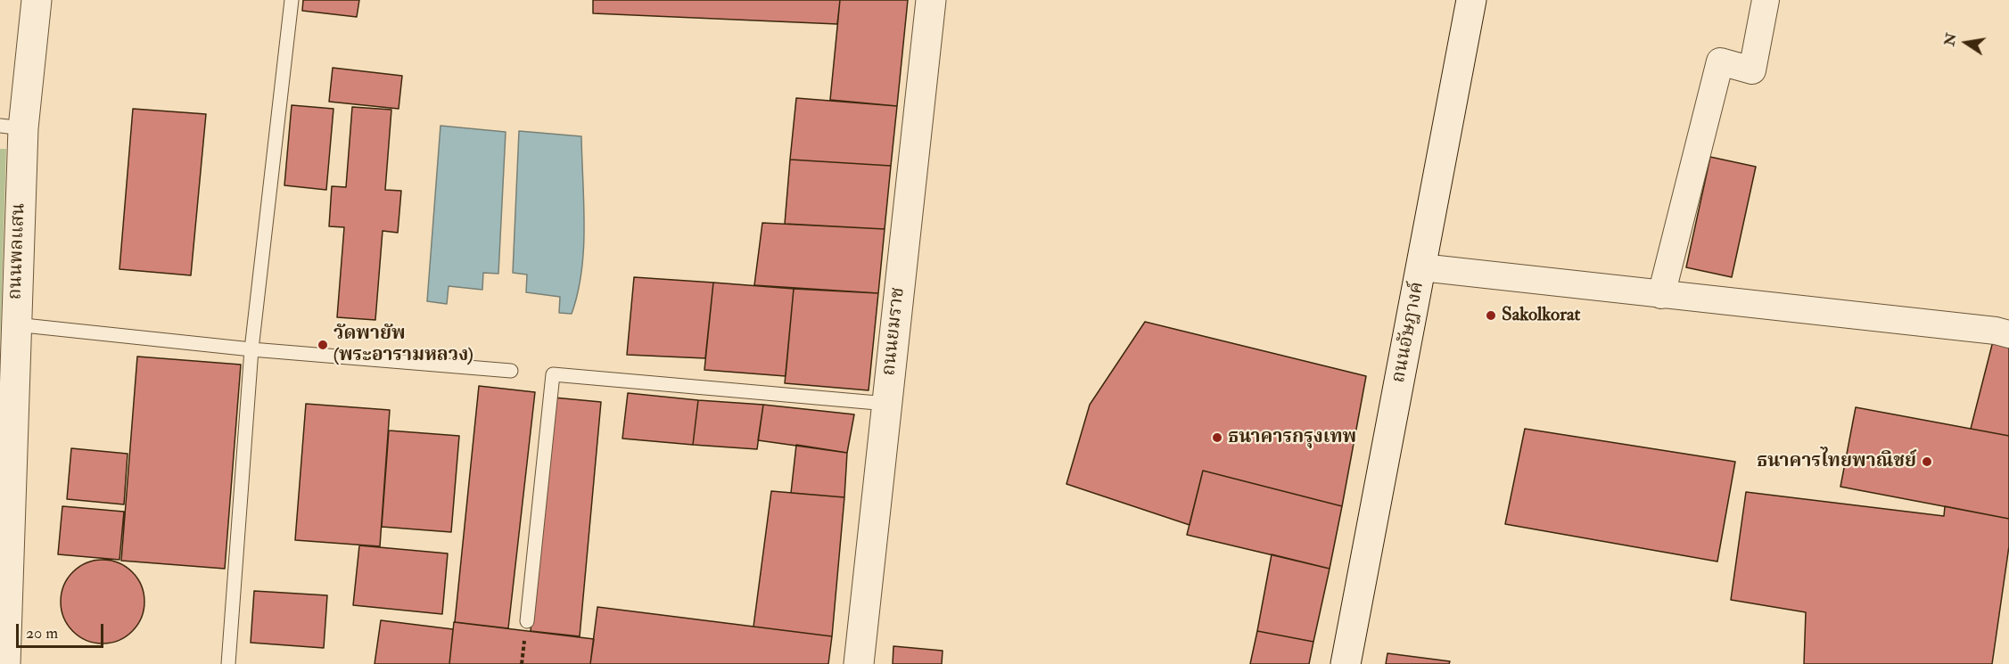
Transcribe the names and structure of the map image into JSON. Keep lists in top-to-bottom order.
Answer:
{
  "streets": {
    "street": ["ถนนพลแสน", "ถนนยมราช", "ถนนอัษฎางค์"]
  },
  "places": [
    "Sakolkorat",
    "วัดพายัพ (พระอารามหลวง)",
    "ธนาคารกรุงเทพ",
    "ธนาคารไทยพาณิชย์"
  ],
  "scale_bar": "20 m",
  "north": "left"
}
